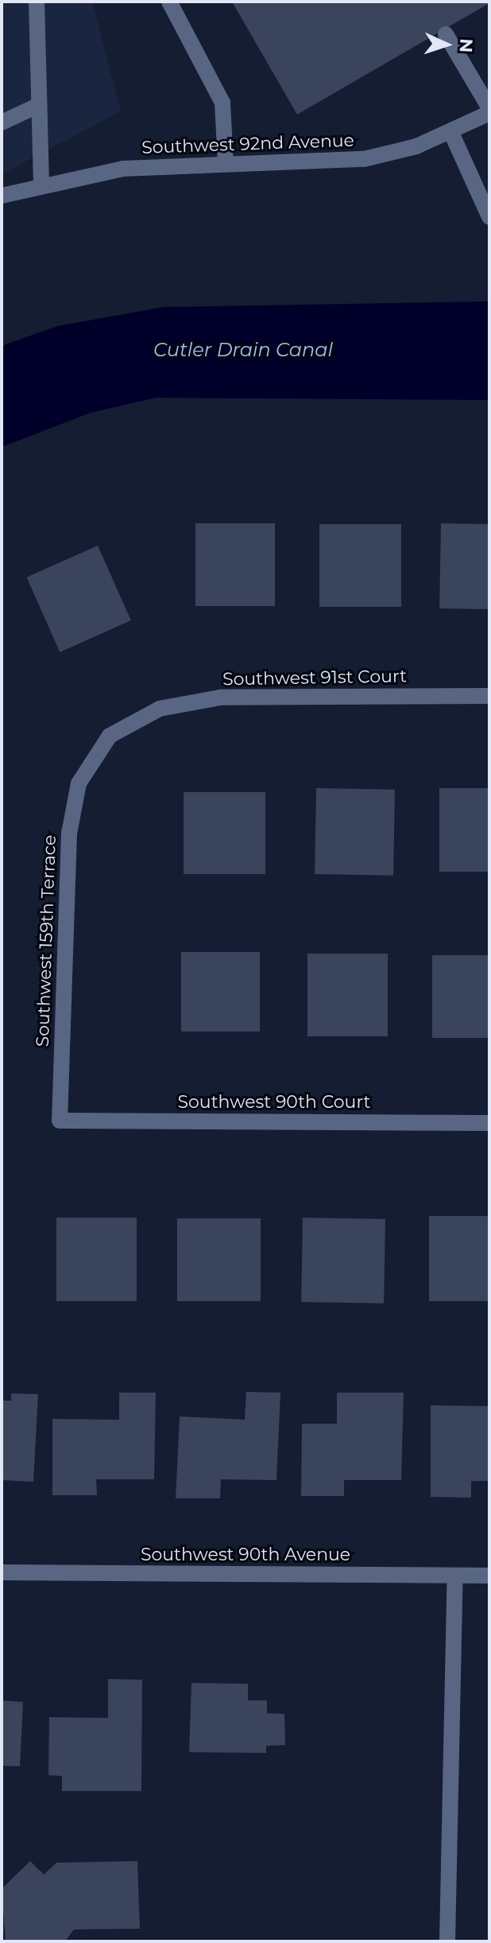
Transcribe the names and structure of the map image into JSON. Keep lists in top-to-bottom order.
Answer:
{
  "streets": {
    "street": [
      "Southwest 92nd Avenue",
      "Southwest 91st Court",
      "Southwest 159th Terrace",
      "Southwest 90th Court",
      "Southwest 90th Avenue"
    ]
  },
  "crossings": [
    ["Southwest 91st Court", "Southwest 159th Terrace"],
    ["Southwest 159th Terrace", "Southwest 90th Court"]
  ],
  "water": ["Cutler Drain Canal"],
  "north": "right"
}
